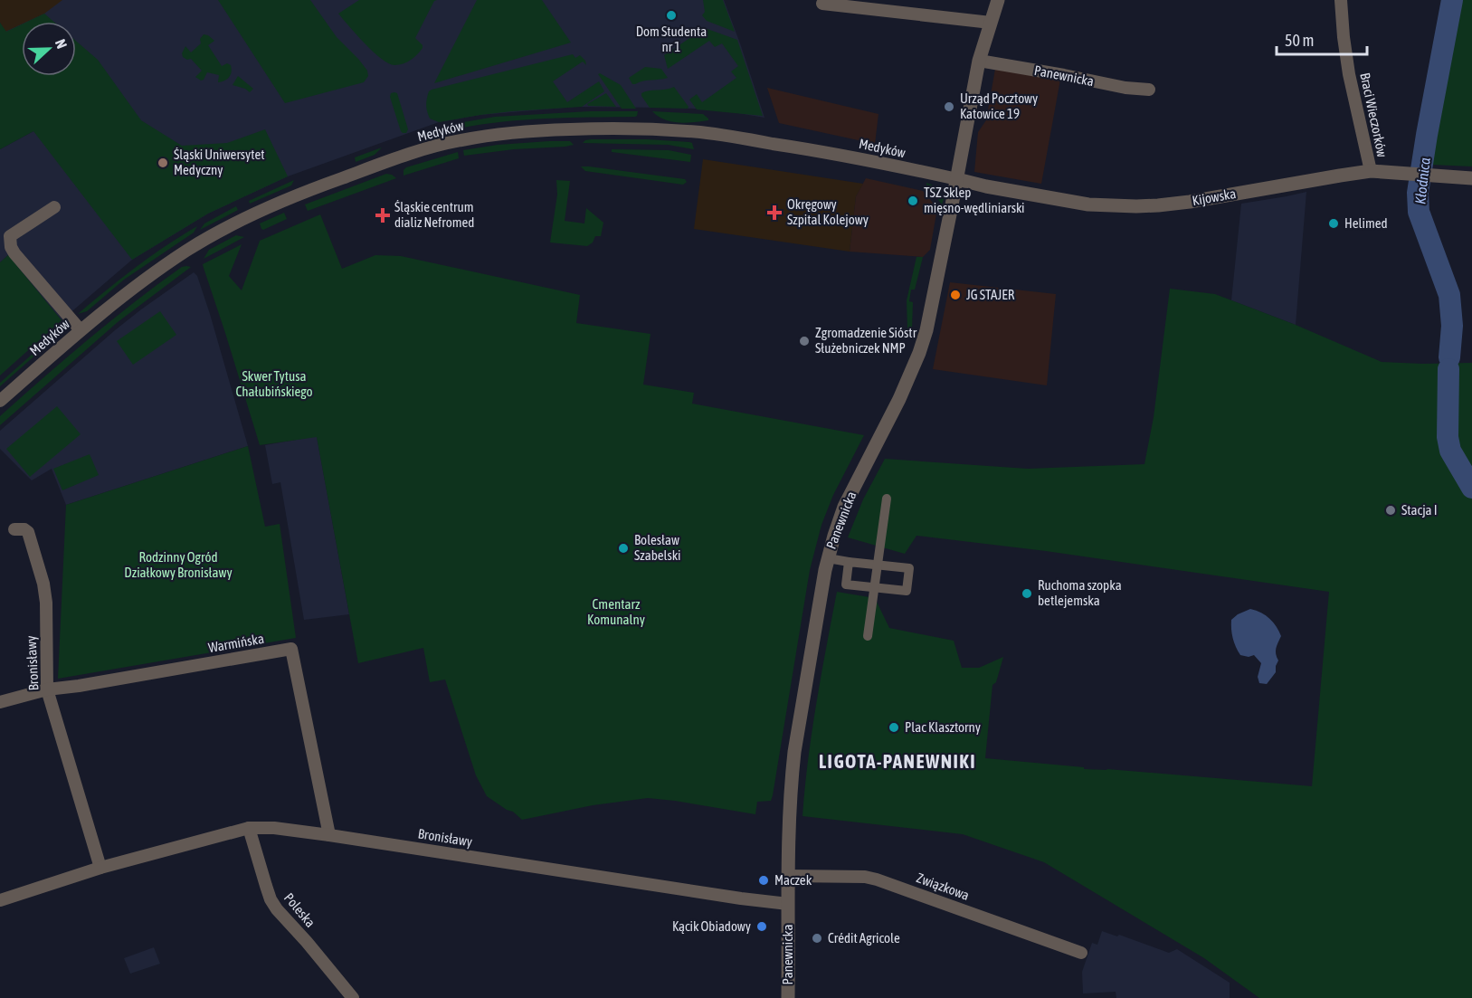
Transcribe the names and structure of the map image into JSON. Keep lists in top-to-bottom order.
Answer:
{
  "streets": {
    "street": [
      "Panewnicka",
      "Braci Wieczorków",
      "Medyków",
      "Kijowska",
      "Warmińska",
      "Bronisławy",
      "Związkowa",
      "Poleska"
    ]
  },
  "crossings": [
    ["Panewnicka", "Medyków"],
    ["Panewnicka", "Kijowska"],
    ["Panewnicka", "Bronisławy"],
    ["Panewnicka", "Związkowa"],
    ["Braci Wieczorków", "Kijowska"],
    ["Medyków", "Kijowska"],
    ["Warmińska", "Bronisławy"],
    ["Bronisławy", "Poleska"]
  ],
  "districts": ["LIGOTA-PANEWNIKI"],
  "water": ["Kłodnica"],
  "parks": ["Skwer Tytusa Chałubińskiego", "Rodzinny Ogród Działkowy Bronisławy", "Cmentarz Komunalny"],
  "places": {
    "other": [
      "Dom Studenta nr 1",
      "Urząd Pocztowy Katowice 19",
      "Śląski Uniwersytet Medyczny",
      "TSZ Sklep mięsno-wędliniarski",
      "Helimed",
      "JG STAJER",
      "Zgromadzenie Sióstr Służebniczek NMP",
      "Stacja I",
      "Bolesław Szabelski",
      "Ruchoma szopka betlejemska",
      "Plac Klasztorny",
      "Maczek",
      "Kącik Obiadowy",
      "Crédit Agricole"
    ],
    "health": ["Okręgowy Szpital Kolejowy", "Śląskie centrum dializ Nefromed"]
  },
  "scale_bar": "50 m",
  "north": "right"
}
